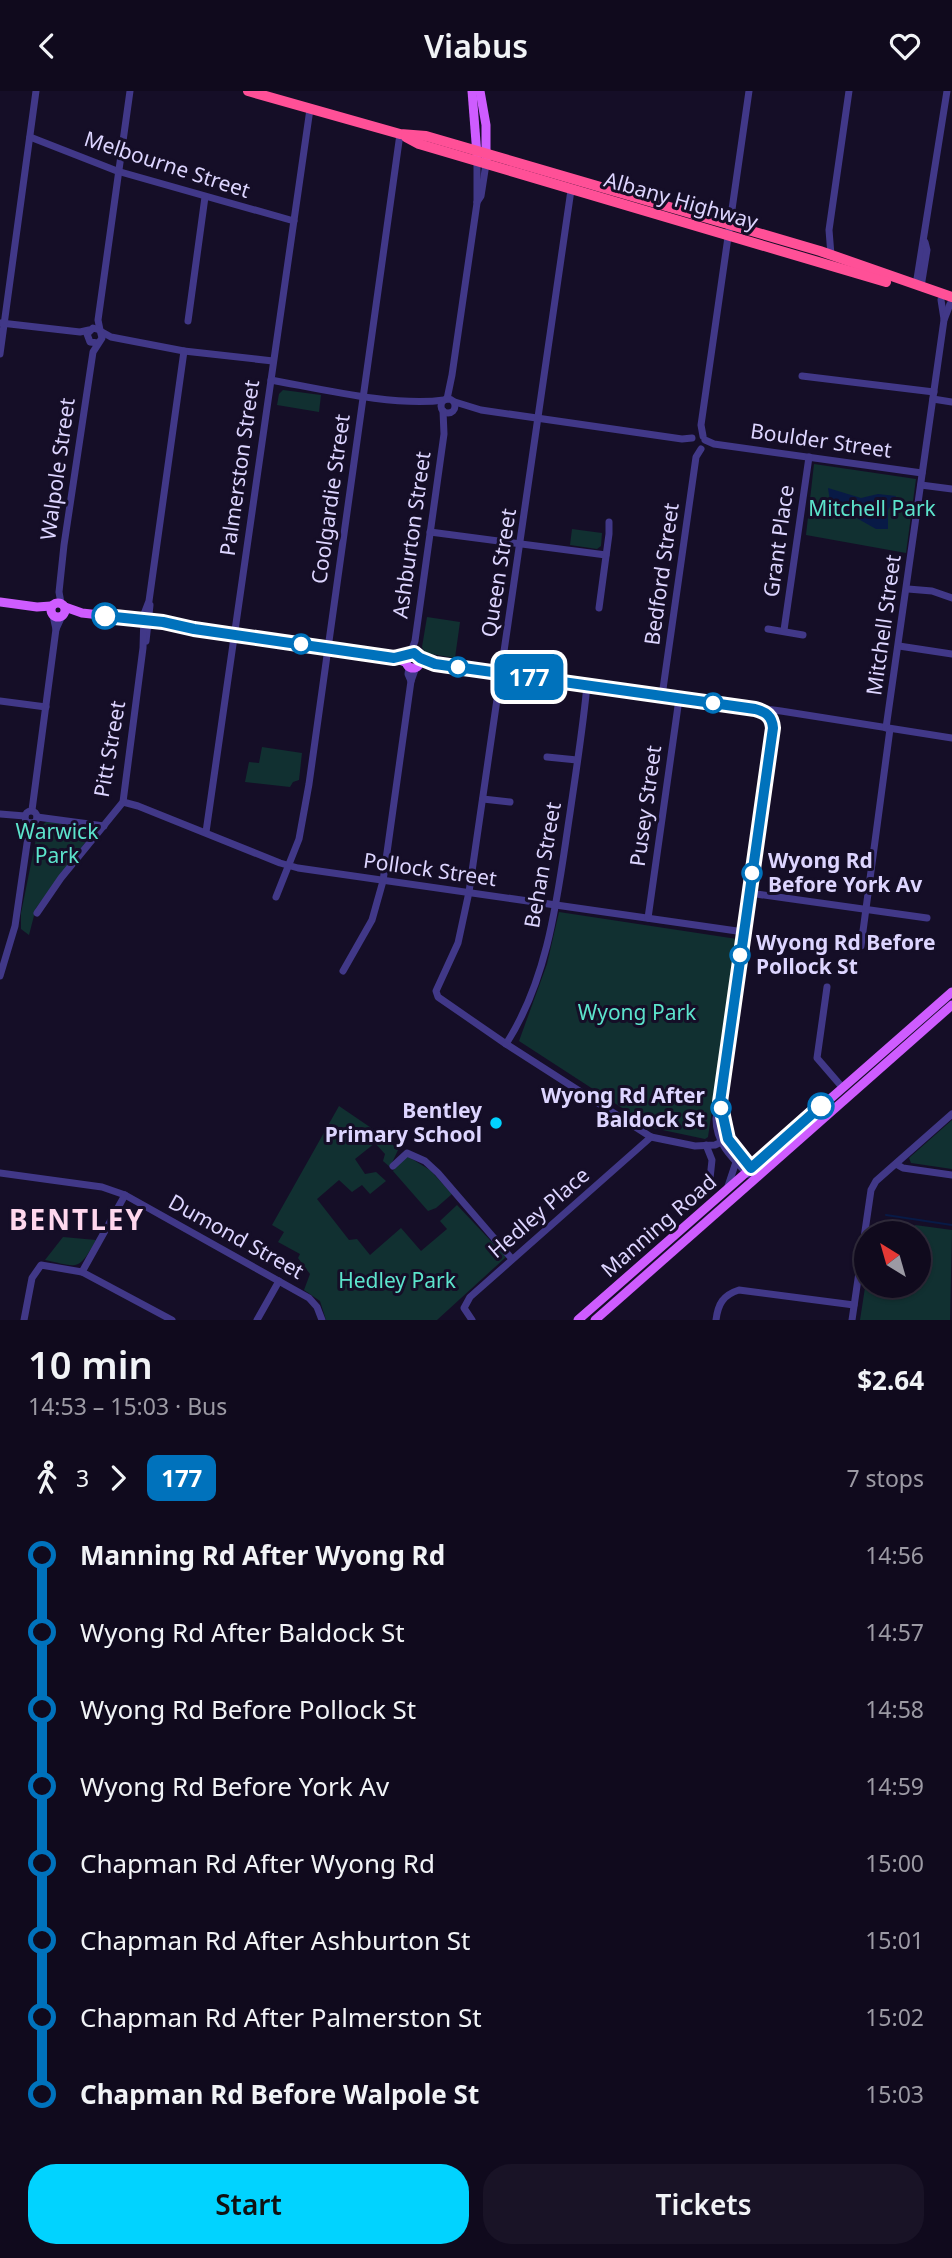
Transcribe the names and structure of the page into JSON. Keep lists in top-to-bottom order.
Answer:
{
  "streets": {
    "highway": ["Albany Highway"],
    "main road": ["Manning Road"],
    "street": [
      "Melbourne Street",
      "Boulder Street",
      "Palmerston Street",
      "Walpole Street",
      "Coolgardie Street",
      "Ashburton Street",
      "Grant Place",
      "Queen Street",
      "Bedford Street",
      "Mitchell Street",
      "Pitt Street",
      "Pusey Street",
      "Behan Street",
      "Pollock Street",
      "Hedley Place",
      "Dumond Street"
    ]
  },
  "crossings": [
    ["Melbourne Street", "Palmerston Street"],
    ["Melbourne Street", "Walpole Street"],
    ["Albany Highway", "Palmerston Street"],
    ["Albany Highway", "Coolgardie Street"],
    ["Albany Highway", "Ashburton Street"],
    ["Albany Highway", "Queen Street"],
    ["Albany Highway", "Mitchell Street"],
    ["Boulder Street", "Ashburton Street"],
    ["Boulder Street", "Grant Place"],
    ["Boulder Street", "Queen Street"],
    ["Boulder Street", "Bedford Street"],
    ["Boulder Street", "Mitchell Street"],
    ["Palmerston Street", "Pollock Street"],
    ["Coolgardie Street", "Pollock Street"],
    ["Queen Street", "Behan Street"],
    ["Queen Street", "Pollock Street"],
    ["Pitt Street", "Pollock Street"],
    ["Pusey Street", "Pollock Street"],
    ["Behan Street", "Pollock Street"]
  ],
  "districts": ["BENTLEY"],
  "parks": [
    "Mitchell Park",
    "Warwick Park",
    "Wyong Park",
    "Hedley Park"
  ],
  "places": [
    "Wyong Rd Before York Av",
    "Wyong Rd Before Pollock St",
    "Wyong Rd After Baldock St",
    "Bentley Primary School"
  ],
  "lines": ["bus line 177"],
  "north": "top left",
  "page": {
    "header": "Viabus",
    "on_map": "177",
    "heading": ["10 min", "14:53 – 15:03 · Bus", "$2.64"],
    "legs": ["3", "177", "7 stops"],
    "list": [
      {
        "name": "Manning Rd After Wyong Rd",
        "value": "14:56"
      },
      {
        "name": "Wyong Rd After Baldock St",
        "value": "14:57"
      },
      {
        "name": "Wyong Rd Before Pollock St",
        "value": "14:58"
      },
      {
        "name": "Wyong Rd Before York Av",
        "value": "14:59"
      },
      {
        "name": "Chapman Rd After Wyong Rd",
        "value": "15:00"
      },
      {
        "name": "Chapman Rd After Ashburton St",
        "value": "15:01"
      },
      {
        "name": "Chapman Rd After Palmerston St",
        "value": "15:02"
      },
      {
        "name": "Chapman Rd Before Walpole St",
        "value": "15:03"
      }
    ],
    "buttons": ["Start", "Tickets"]
  }
}
